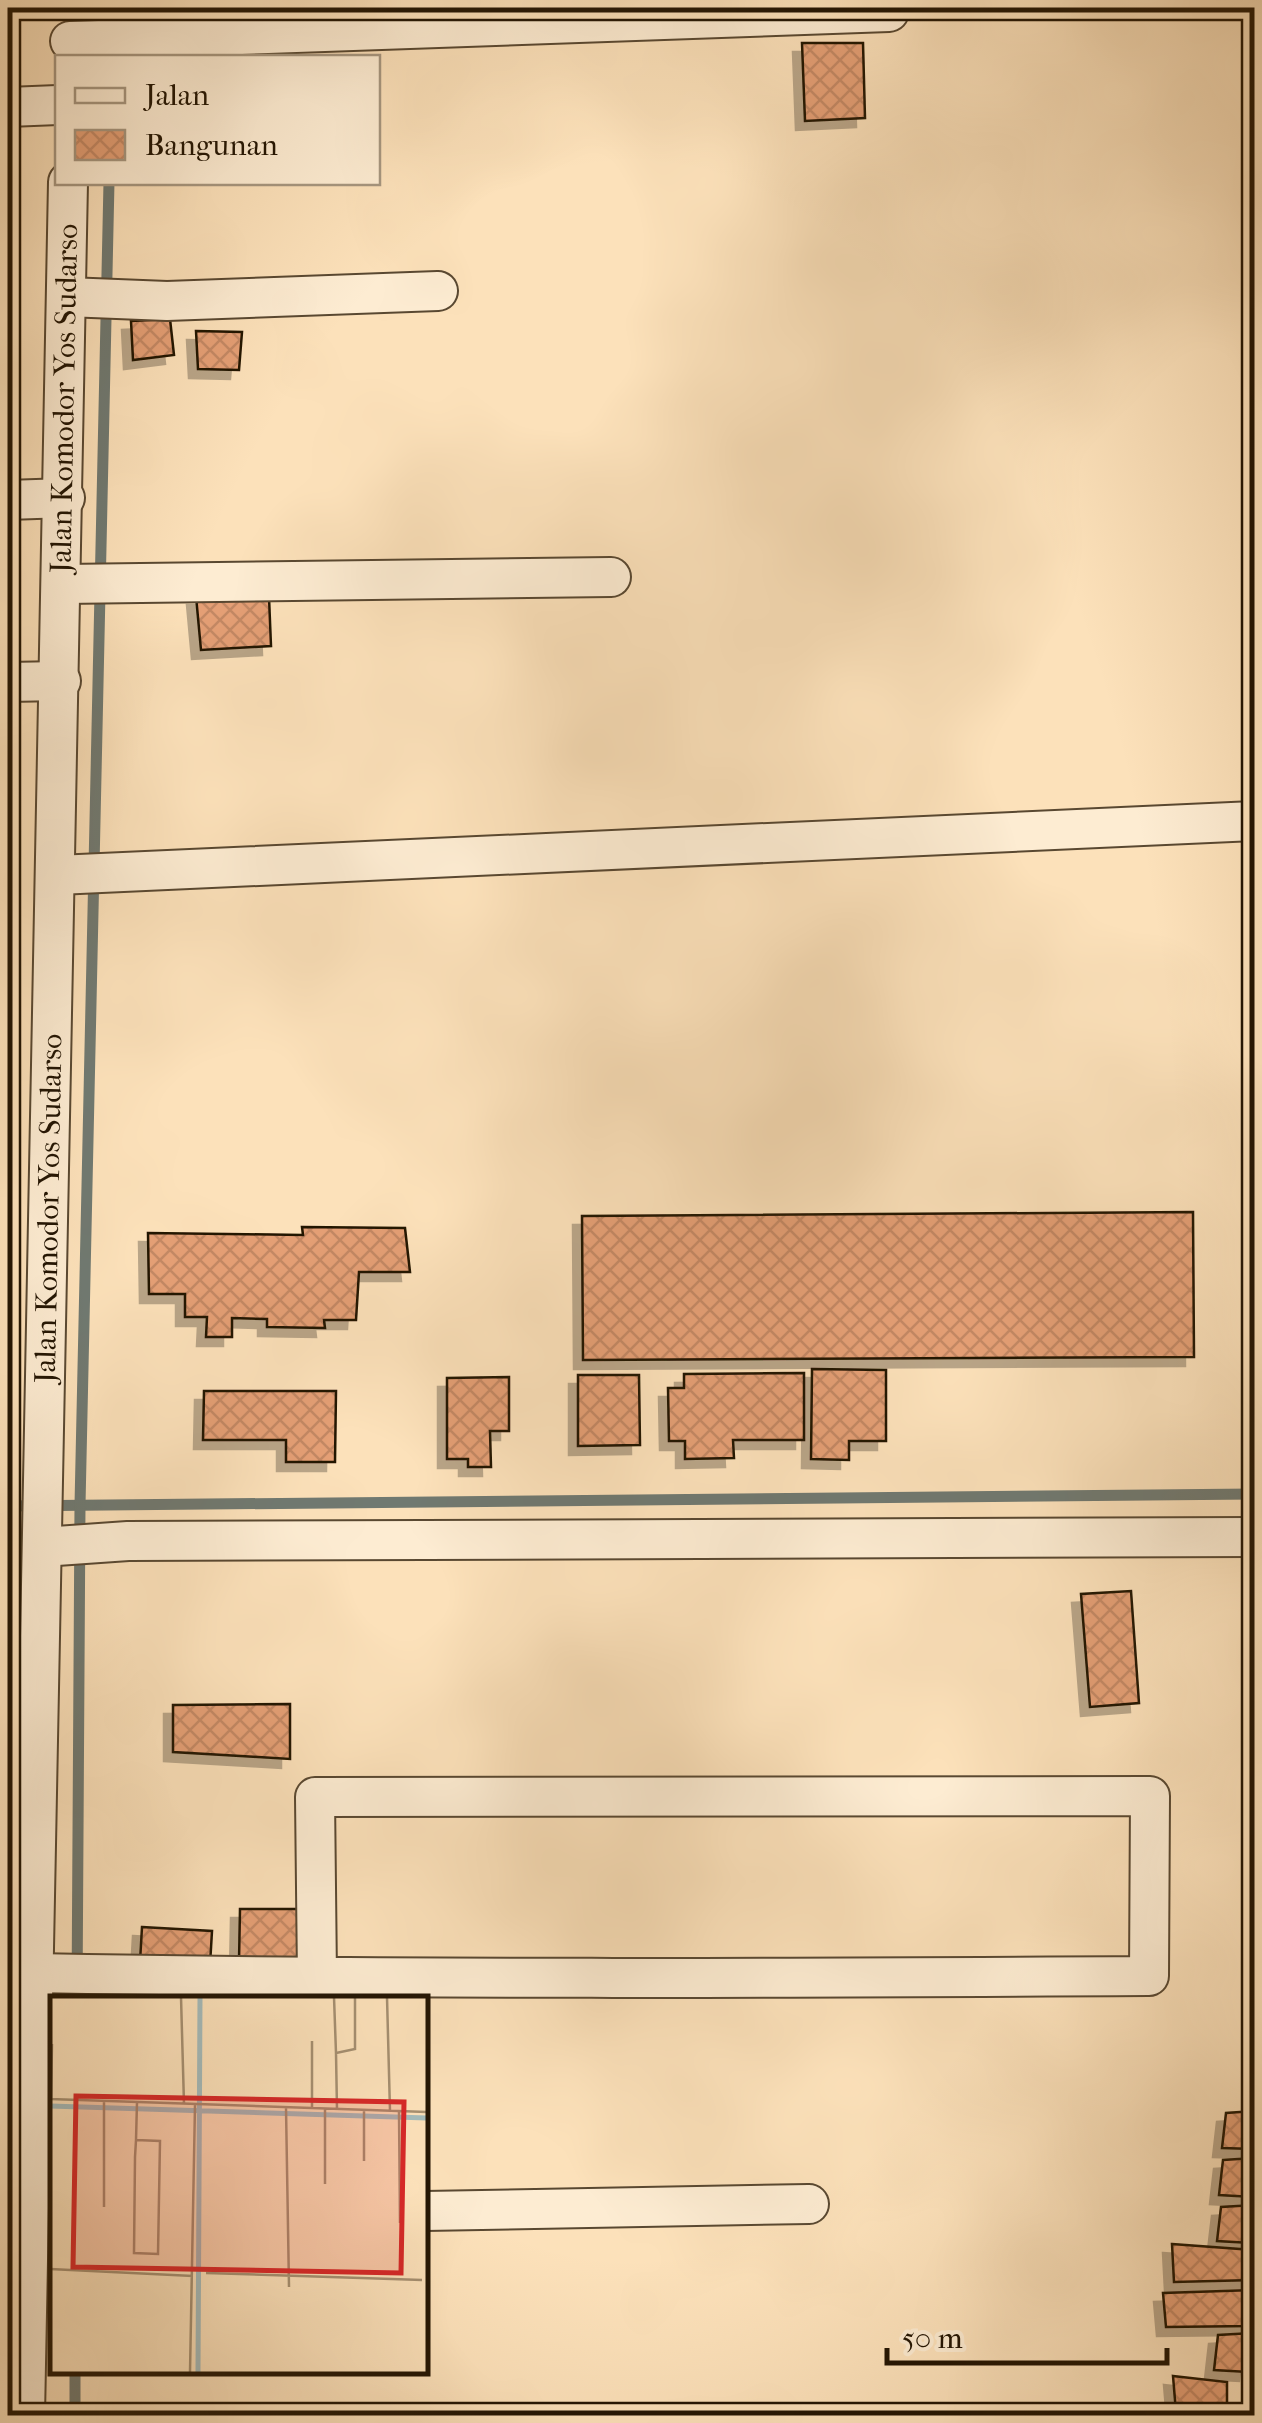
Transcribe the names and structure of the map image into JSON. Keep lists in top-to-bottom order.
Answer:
{
  "streets": {
    "street": ["Jalan Komodor Yos Sudarso"]
  },
  "legend": ["Jalan", "Bangunan"],
  "scale_bar": "50 m"
}
